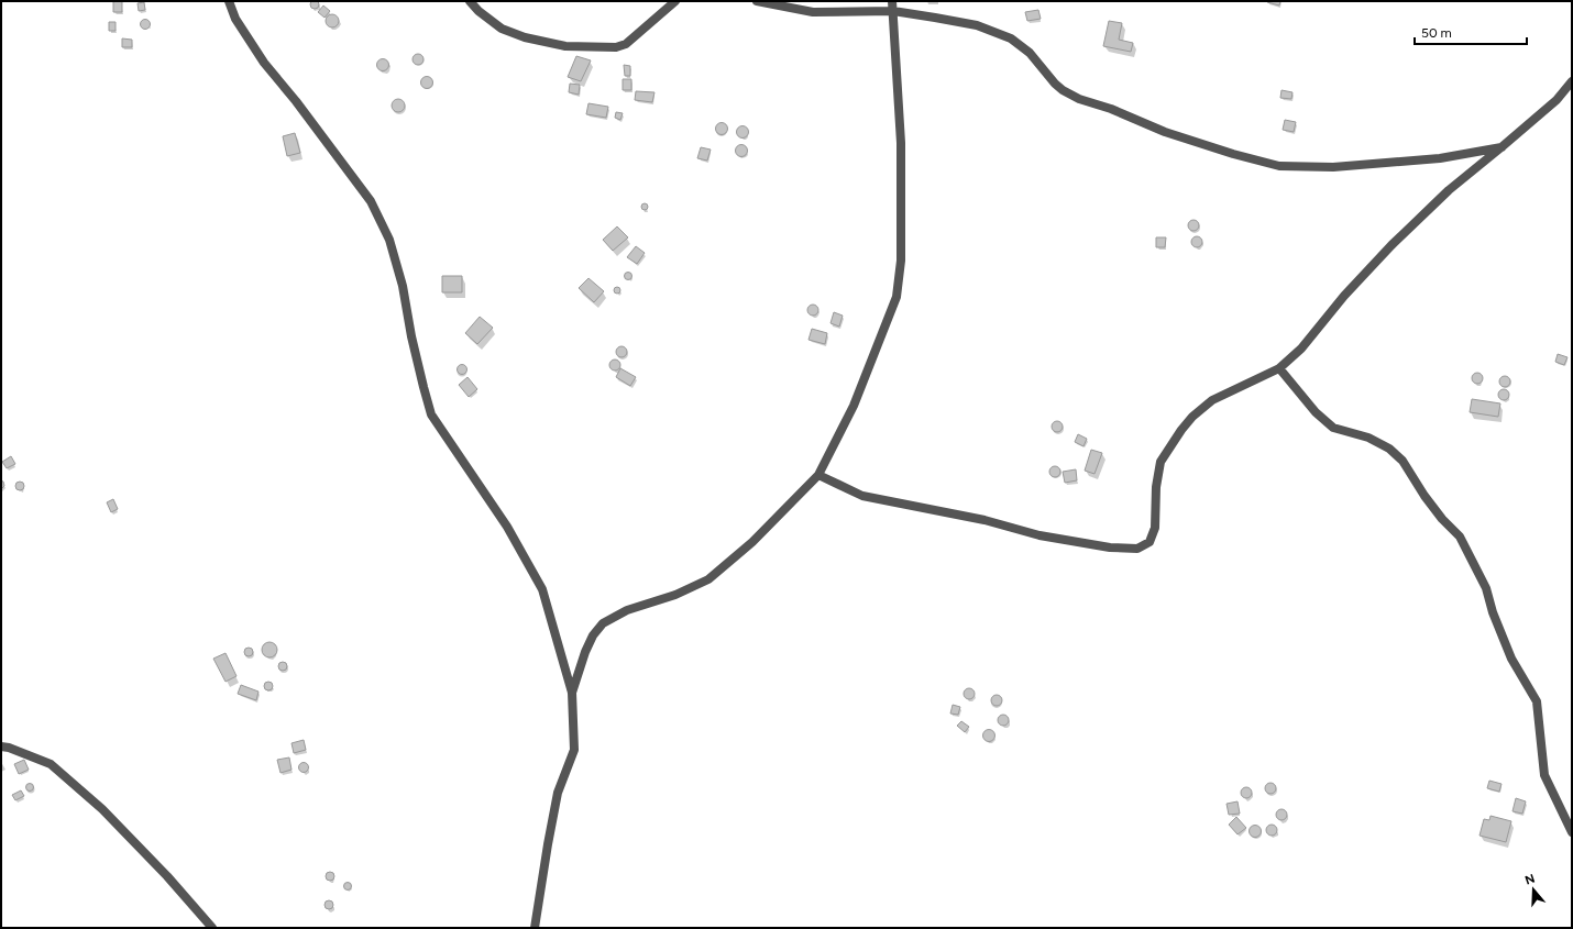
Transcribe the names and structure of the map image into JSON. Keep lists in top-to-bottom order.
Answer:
{
  "scale_bar": "50 m",
  "north": "top"
}
